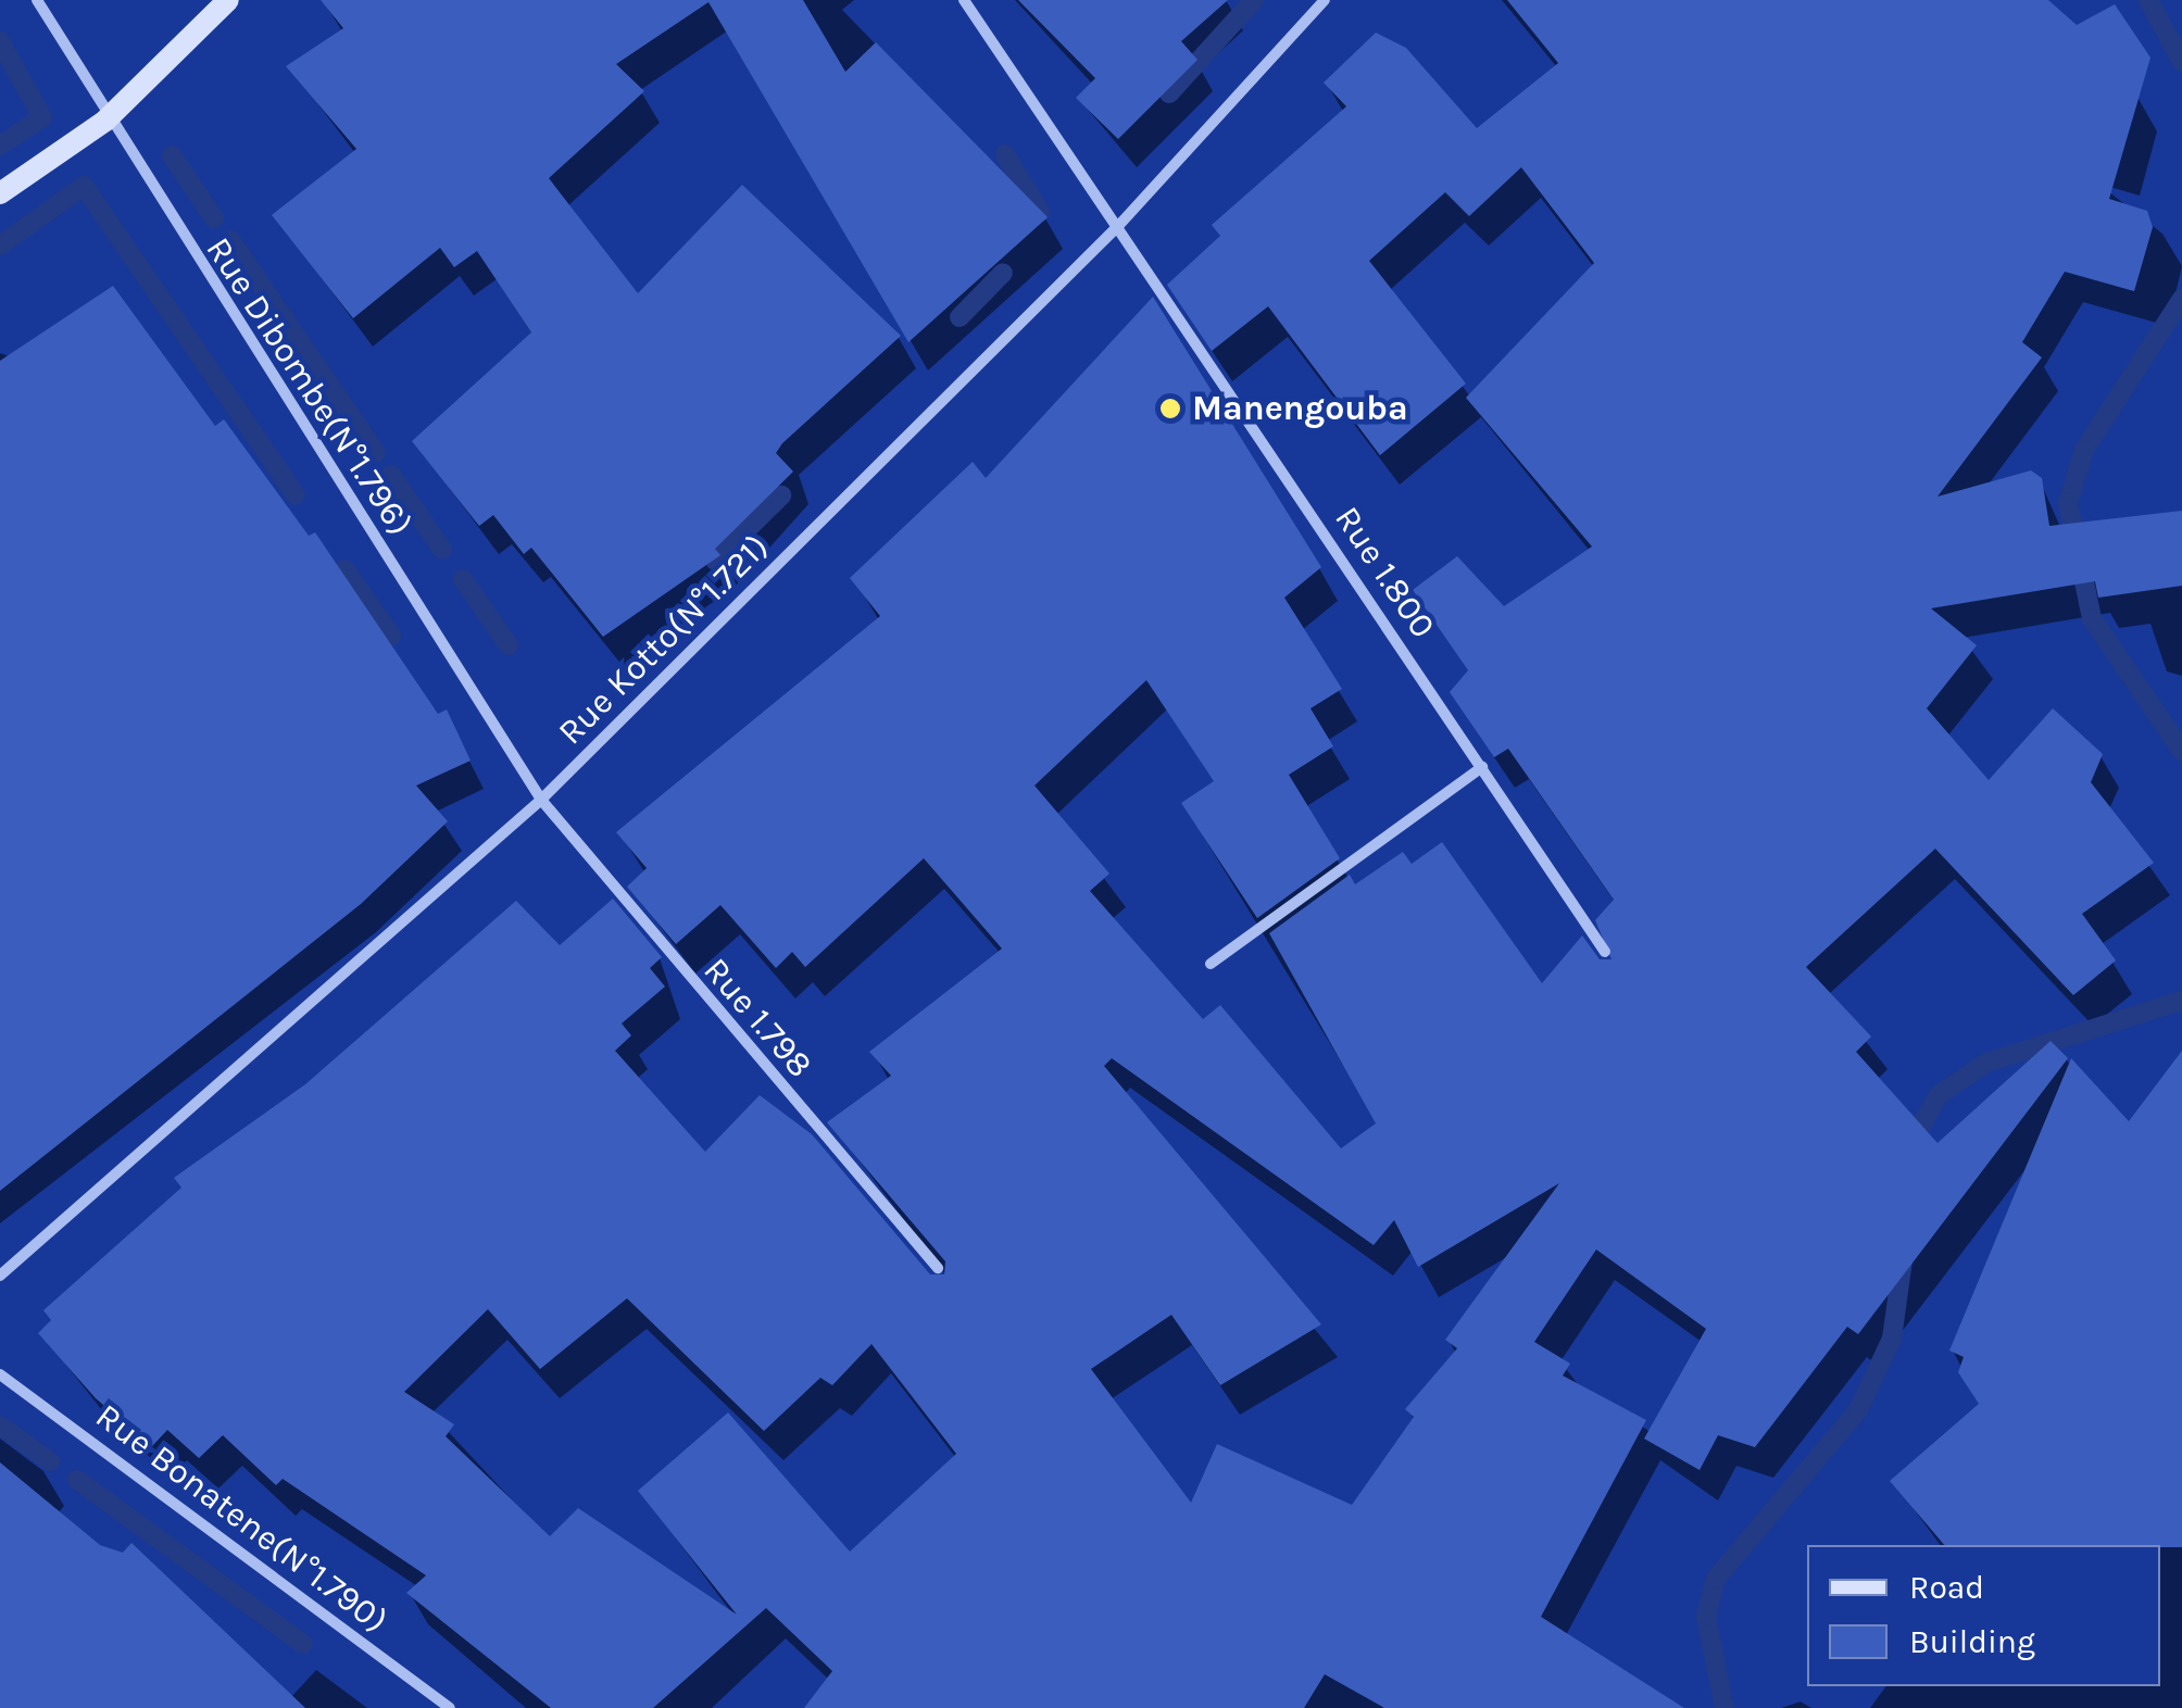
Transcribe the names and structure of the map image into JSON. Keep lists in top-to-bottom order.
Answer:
{
  "streets": {
    "street": [
      "Rue Dibombe(N°1.796)",
      "Rue 1.800",
      "Rue Kotto(N°1.721)",
      "Rue 1.798",
      "Rue Bonatene(N°1.790)"
    ]
  },
  "crossings": [
    ["Rue Dibombe(N°1.796)", "Rue Kotto(N°1.721)"],
    ["Rue Dibombe(N°1.796)", "Rue 1.798"],
    ["Rue 1.800", "Rue Kotto(N°1.721)"],
    ["Rue Kotto(N°1.721)", "Rue 1.798"]
  ],
  "places": ["Manengouba"],
  "legend": ["Road", "Building"]
}
